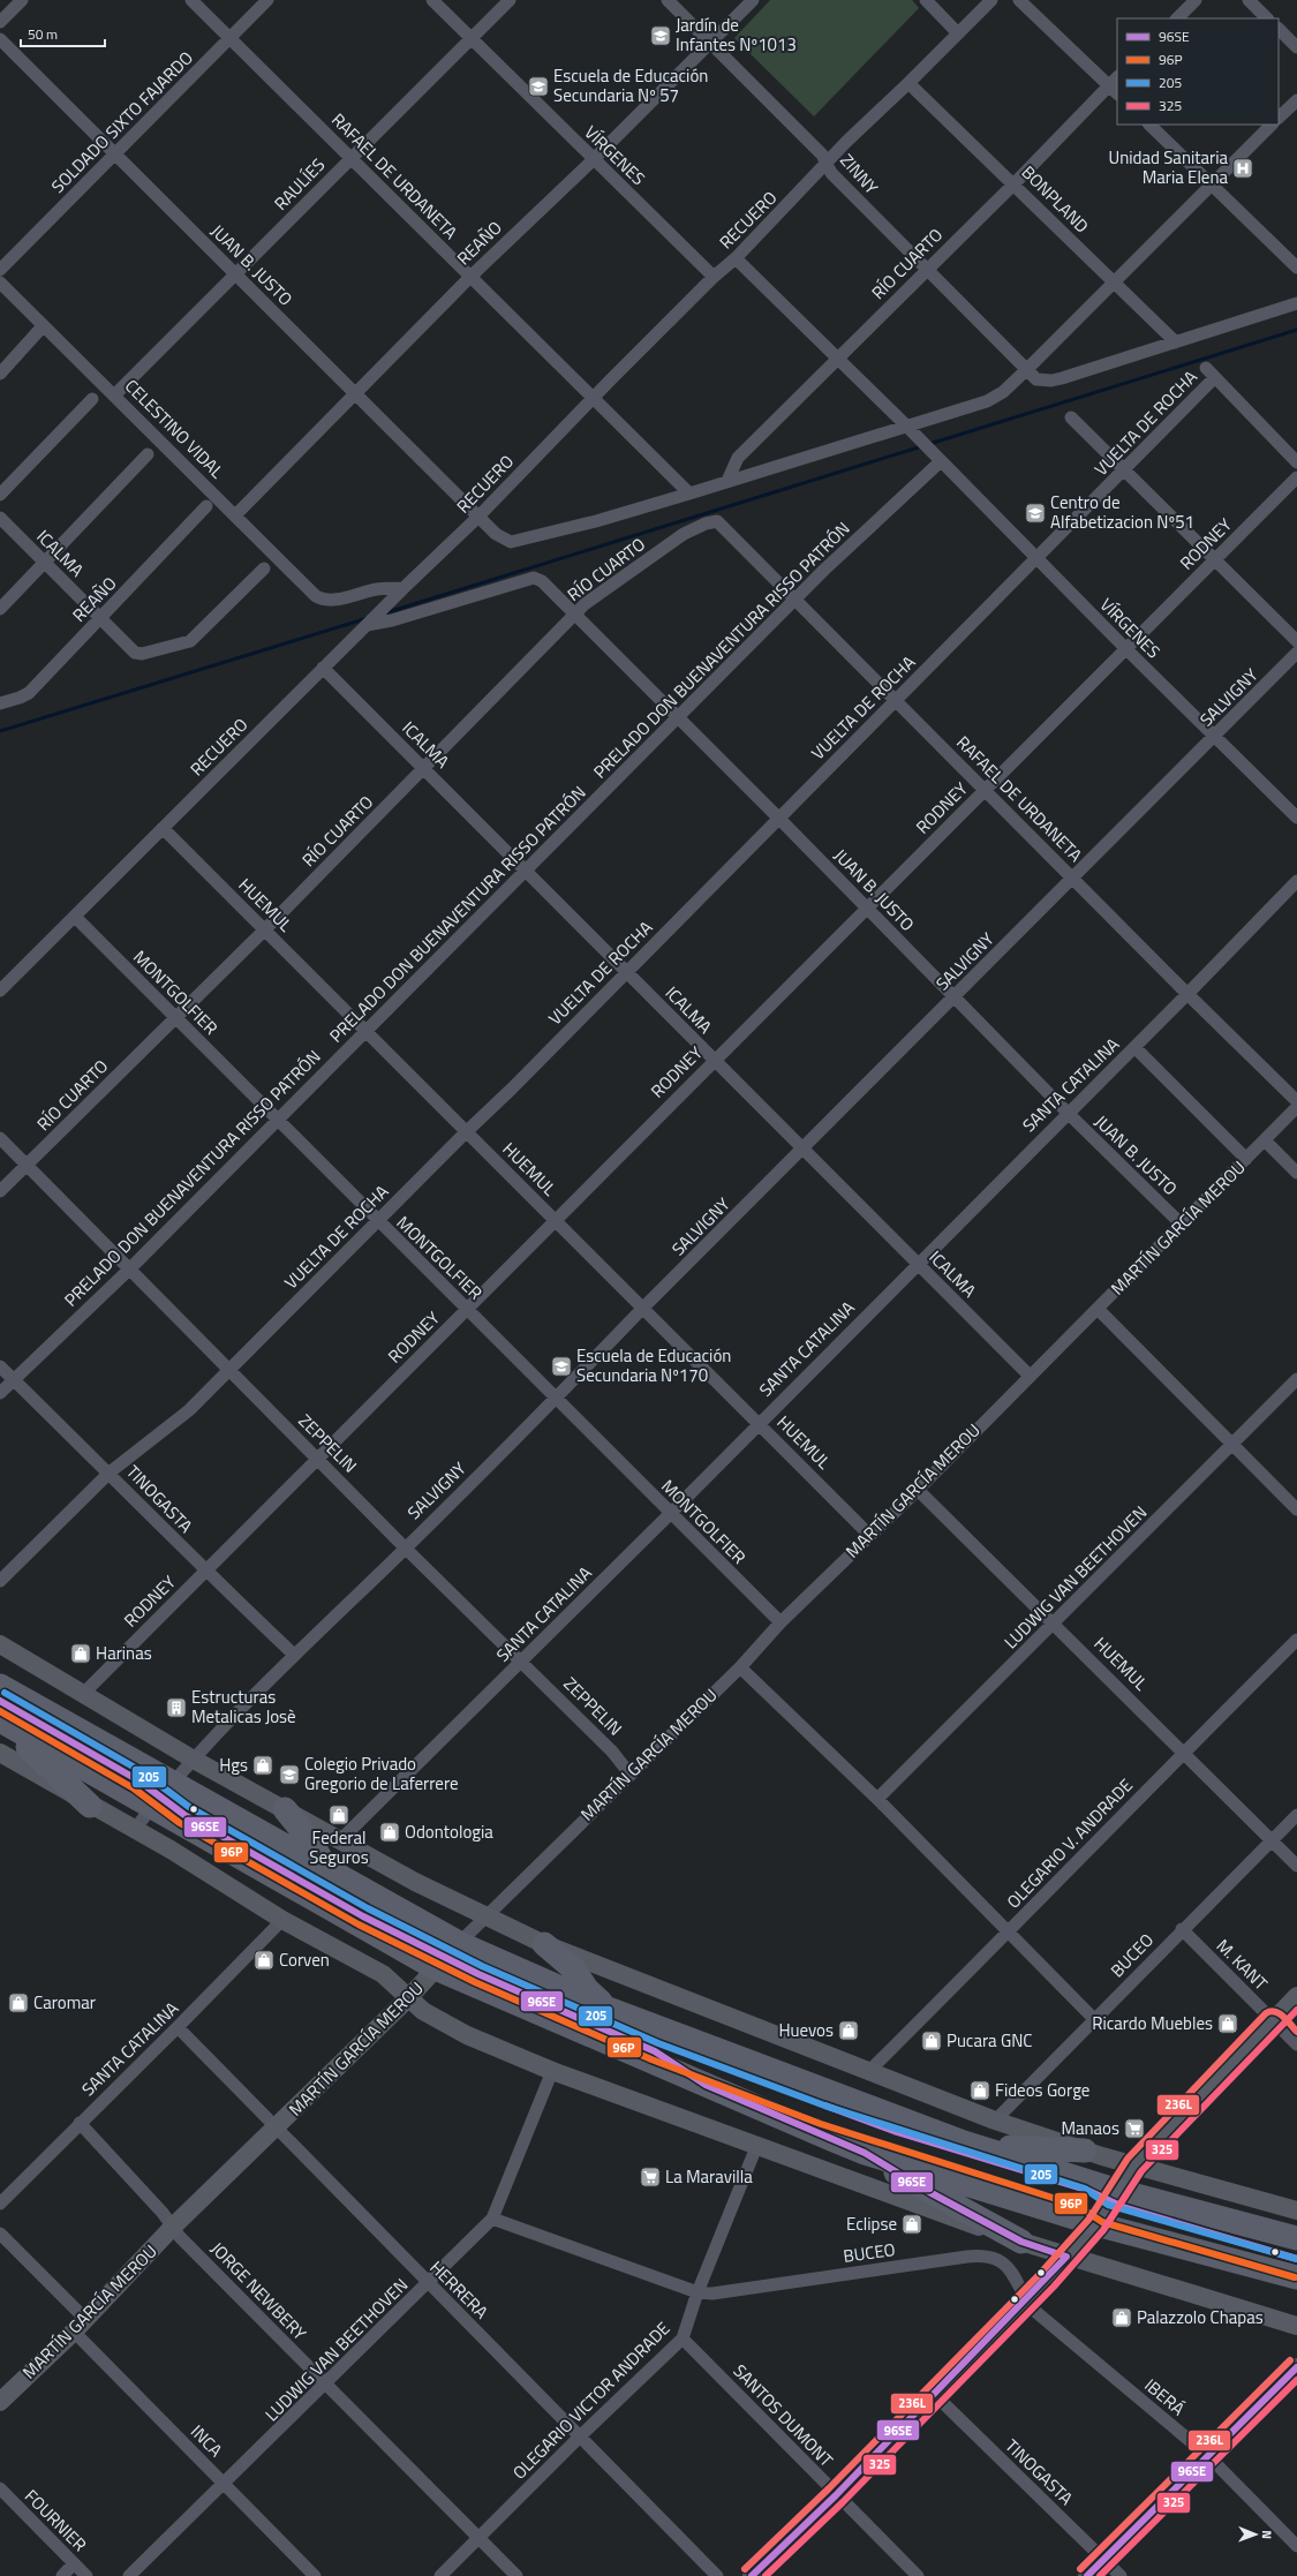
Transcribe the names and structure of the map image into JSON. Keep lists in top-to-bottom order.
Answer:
{
  "streets": {
    "street": [
      "SOLDADO SIXTO FAJARDO",
      "VÍRGENES",
      "ZINNY",
      "RAFAEL DE URDANETA",
      "RAULÍES",
      "BONPLAND",
      "RECUERO",
      "REAÑO",
      "RÍO CUARTO",
      "JUAN B. JUSTO",
      "VUELTA DE ROCHA",
      "CELESTINO VIDAL",
      "RODNEY",
      "ICALMA",
      "PRELADO DON BUENAVENTURA RISSO PATRÓN",
      "SALVIGNY",
      "HUEMUL",
      "MONTGOLFIER",
      "SANTA CATALINA",
      "MARTÍN GARCÍA MEROU",
      "ZEPPELIN",
      "TINOGASTA",
      "LUDWIG VAN BEETHOVEN",
      "OLEGARIO V. ANDRADE",
      "BUCEO",
      "M. KANT",
      "HERRERA",
      "JORGE NEWBERY",
      "IBERÁ",
      "OLEGARIO VICTOR ANDRADE",
      "SANTOS DUMONT",
      "INCA",
      "FOURNIER"
    ]
  },
  "crossings": [
    ["SOLDADO SIXTO FAJARDO", "RAFAEL DE URDANETA"],
    ["SOLDADO SIXTO FAJARDO", "JUAN B. JUSTO"],
    ["VÍRGENES", "RAULÍES"],
    ["VÍRGENES", "RECUERO"],
    ["VÍRGENES", "REAÑO"],
    ["VÍRGENES", "JUAN B. JUSTO"],
    ["VÍRGENES", "VUELTA DE ROCHA"],
    ["VÍRGENES", "RODNEY"],
    ["VÍRGENES", "PRELADO DON BUENAVENTURA RISSO PATRÓN"],
    ["VÍRGENES", "SALVIGNY"],
    ["ZINNY", "BONPLAND"],
    ["ZINNY", "RECUERO"],
    ["ZINNY", "REAÑO"],
    ["ZINNY", "RÍO CUARTO"],
    ["ZINNY", "JUAN B. JUSTO"],
    ["RAFAEL DE URDANETA", "RAULÍES"],
    ["RAFAEL DE URDANETA", "RECUERO"],
    ["RAFAEL DE URDANETA", "REAÑO"],
    ["RAFAEL DE URDANETA", "RÍO CUARTO"],
    ["RAFAEL DE URDANETA", "JUAN B. JUSTO"],
    ["RAFAEL DE URDANETA", "VUELTA DE ROCHA"],
    ["RAFAEL DE URDANETA", "RODNEY"],
    ["RAFAEL DE URDANETA", "PRELADO DON BUENAVENTURA RISSO PATRÓN"],
    ["RAFAEL DE URDANETA", "SALVIGNY"],
    ["RAFAEL DE URDANETA", "SANTA CATALINA"],
    ["RAULÍES", "JUAN B. JUSTO"],
    ["RAULÍES", "CELESTINO VIDAL"],
    ["BONPLAND", "RECUERO"],
    ["BONPLAND", "RÍO CUARTO"],
    ["RECUERO", "JUAN B. JUSTO"],
    ["RECUERO", "CELESTINO VIDAL"],
    ["RECUERO", "ICALMA"],
    ["RECUERO", "HUEMUL"],
    ["RECUERO", "MONTGOLFIER"],
    ["REAÑO", "JUAN B. JUSTO"],
    ["REAÑO", "CELESTINO VIDAL"],
    ["REAÑO", "ICALMA"],
    ["RÍO CUARTO", "JUAN B. JUSTO"],
    ["RÍO CUARTO", "ICALMA"],
    ["RÍO CUARTO", "HUEMUL"],
    ["RÍO CUARTO", "MONTGOLFIER"],
    ["RÍO CUARTO", "ZEPPELIN"],
    ["JUAN B. JUSTO", "VUELTA DE ROCHA"],
    ["JUAN B. JUSTO", "RODNEY"],
    ["JUAN B. JUSTO", "PRELADO DON BUENAVENTURA RISSO PATRÓN"],
    ["JUAN B. JUSTO", "SALVIGNY"],
    ["JUAN B. JUSTO", "SANTA CATALINA"],
    ["JUAN B. JUSTO", "MARTÍN GARCÍA MEROU"],
    ["VUELTA DE ROCHA", "ICALMA"],
    ["VUELTA DE ROCHA", "HUEMUL"],
    ["VUELTA DE ROCHA", "MONTGOLFIER"],
    ["VUELTA DE ROCHA", "ZEPPELIN"],
    ["VUELTA DE ROCHA", "TINOGASTA"],
    ["RODNEY", "ICALMA"],
    ["RODNEY", "HUEMUL"],
    ["RODNEY", "MONTGOLFIER"],
    ["RODNEY", "ZEPPELIN"],
    ["RODNEY", "TINOGASTA"],
    ["ICALMA", "PRELADO DON BUENAVENTURA RISSO PATRÓN"],
    ["ICALMA", "SALVIGNY"],
    ["ICALMA", "SANTA CATALINA"],
    ["ICALMA", "MARTÍN GARCÍA MEROU"],
    ["PRELADO DON BUENAVENTURA RISSO PATRÓN", "HUEMUL"],
    ["PRELADO DON BUENAVENTURA RISSO PATRÓN", "MONTGOLFIER"],
    ["PRELADO DON BUENAVENTURA RISSO PATRÓN", "ZEPPELIN"],
    ["PRELADO DON BUENAVENTURA RISSO PATRÓN", "TINOGASTA"],
    ["SALVIGNY", "HUEMUL"],
    ["SALVIGNY", "MONTGOLFIER"],
    ["SALVIGNY", "ZEPPELIN"],
    ["SALVIGNY", "TINOGASTA"],
    ["HUEMUL", "SANTA CATALINA"],
    ["HUEMUL", "MARTÍN GARCÍA MEROU"],
    ["HUEMUL", "LUDWIG VAN BEETHOVEN"],
    ["HUEMUL", "OLEGARIO V. ANDRADE"],
    ["HUEMUL", "BUCEO"],
    ["MONTGOLFIER", "SANTA CATALINA"],
    ["MONTGOLFIER", "MARTÍN GARCÍA MEROU"],
    ["SANTA CATALINA", "ZEPPELIN"],
    ["SANTA CATALINA", "HERRERA"],
    ["SANTA CATALINA", "JORGE NEWBERY"],
    ["MARTÍN GARCÍA MEROU", "ZEPPELIN"],
    ["MARTÍN GARCÍA MEROU", "HERRERA"],
    ["MARTÍN GARCÍA MEROU", "JORGE NEWBERY"],
    ["MARTÍN GARCÍA MEROU", "INCA"],
    ["LUDWIG VAN BEETHOVEN", "HERRERA"],
    ["LUDWIG VAN BEETHOVEN", "JORGE NEWBERY"],
    ["LUDWIG VAN BEETHOVEN", "INCA"],
    ["BUCEO", "M. KANT"],
    ["BUCEO", "IBERÁ"],
    ["BUCEO", "OLEGARIO VICTOR ANDRADE"],
    ["HERRERA", "OLEGARIO VICTOR ANDRADE"],
    ["JORGE NEWBERY", "OLEGARIO VICTOR ANDRADE"],
    ["OLEGARIO VICTOR ANDRADE", "SANTOS DUMONT"]
  ],
  "places": {
    "school or university": [
      "Jardín de Infantes Nº1013",
      "Escuela de Educación Secundaria Nº 57",
      "Centro de Alfabetizacion Nº51",
      "Escuela de Educación Secundaria Nº170",
      "Colegio Privado Gregorio de Laferrere"
    ],
    "hospital": ["Unidad Sanitaria Maria Elena"],
    "shop": [
      "Harinas",
      "Hgs",
      "Federal Seguros",
      "Odontologia",
      "Corven",
      "Caromar",
      "Ricardo Muebles",
      "Huevos",
      "Pucara GNC",
      "Fideos Gorge",
      "Eclipse",
      "Palazzolo Chapas"
    ],
    "building": ["Estructuras Metalicas Josè"],
    "supermarket": ["Manaos", "La Maravilla"]
  },
  "lines": [
    "transit line 205",
    "transit line 96SE",
    "transit line 96P",
    "transit line 325",
    "transit line 236L"
  ],
  "legend": [
    "96SE",
    "96P",
    "205",
    "325"
  ],
  "scale_bar": "50 m",
  "north": "right"
}
